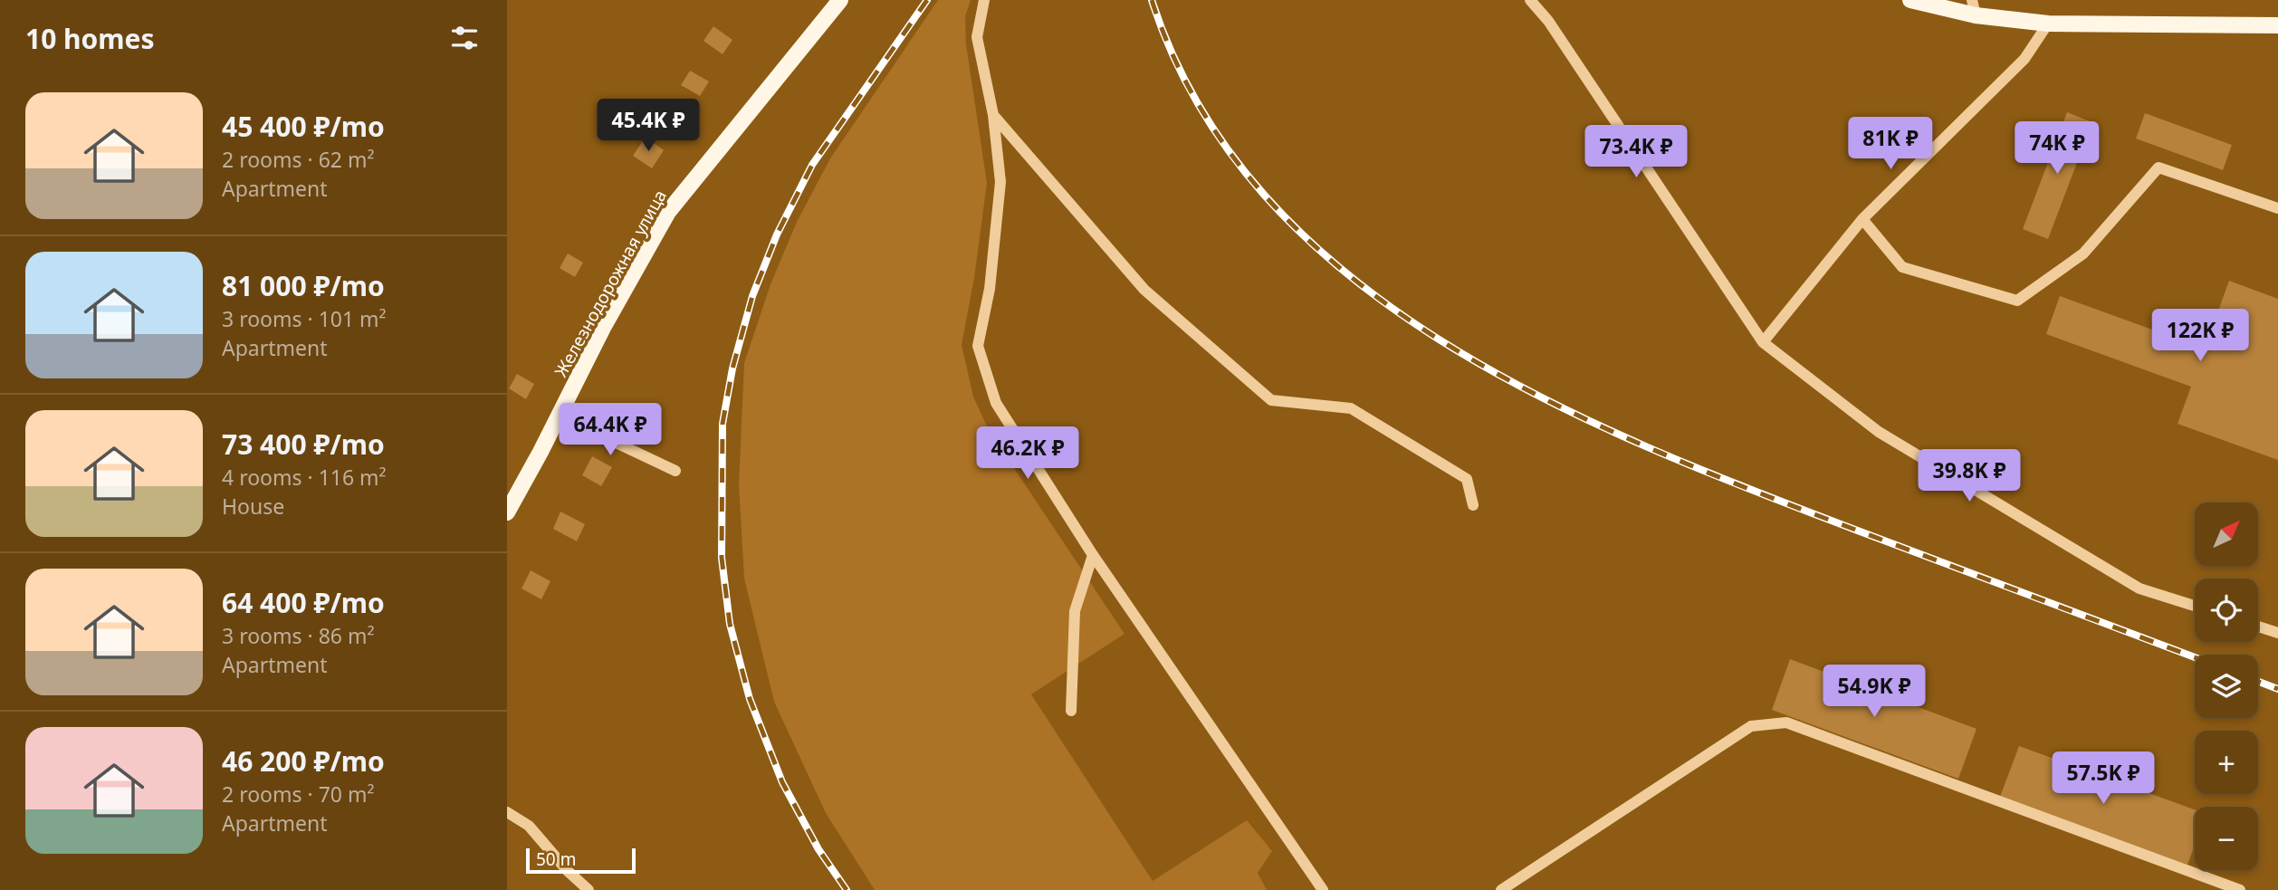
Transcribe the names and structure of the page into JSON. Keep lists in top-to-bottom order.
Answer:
{
  "streets": {
    "main road": ["Железнодорожная улица"]
  },
  "scale_bar": "50 m",
  "north": "top right",
  "page": {
    "heading": "10 homes",
    "list": [
      {
        "name": "45 400 ₽/mo",
        "note": "2 rooms · 62 m² · Apartment"
      },
      {
        "name": "81 000 ₽/mo",
        "note": "3 rooms · 101 m² · Apartment"
      },
      {
        "name": "73 400 ₽/mo",
        "note": "4 rooms · 116 m² · House"
      },
      {
        "name": "64 400 ₽/mo",
        "note": "3 rooms · 86 m² · Apartment"
      },
      {
        "name": "46 200 ₽/mo",
        "note": "2 rooms · 70 m² · Apartment"
      }
    ],
    "price": [
      "45.4K ₽",
      "81K ₽",
      "74K ₽",
      "73.4K ₽",
      "122K ₽",
      "64.4K ₽",
      "46.2K ₽",
      "39.8K ₽",
      "54.9K ₽",
      "57.5K ₽"
    ],
    "map_buttons": ["+", "−"],
    "scale": "50 m"
  }
}
